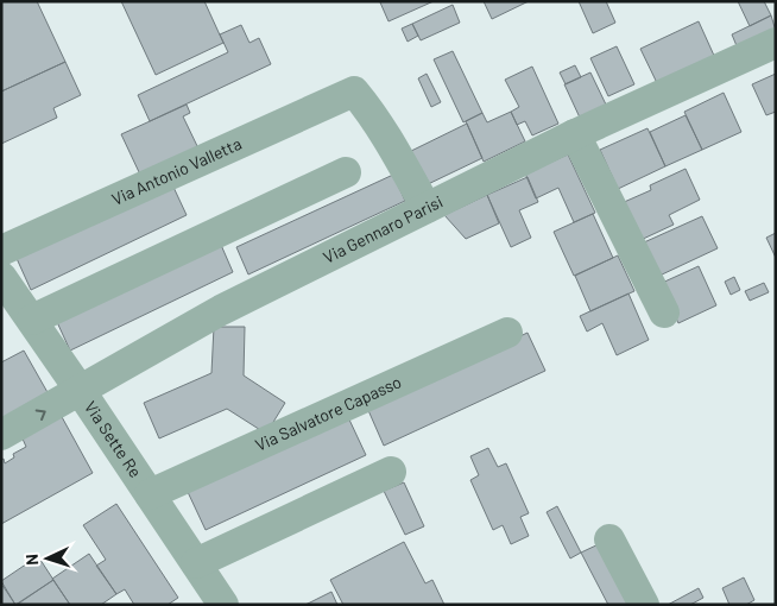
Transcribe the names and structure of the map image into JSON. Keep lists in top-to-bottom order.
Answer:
{
  "streets": {
    "street": [
      "Via Antonio Valletta",
      "Via Gennaro Parisi",
      "Via Salvatore Capasso",
      "Via Sette Re"
    ]
  },
  "crossings": [
    ["Via Antonio Valletta", "Via Gennaro Parisi"],
    ["Via Gennaro Parisi", "Via Sette Re"],
    ["Via Salvatore Capasso", "Via Sette Re"]
  ],
  "north": "left"
}
